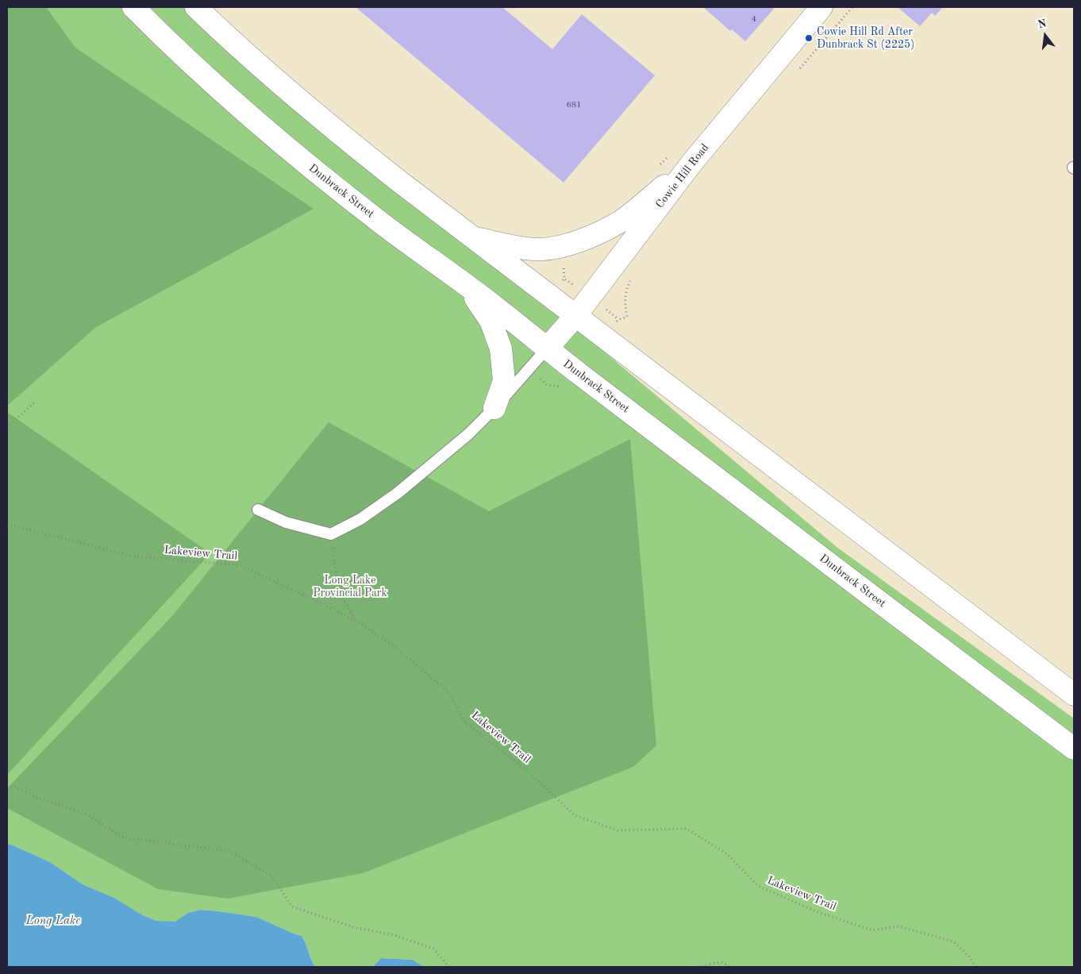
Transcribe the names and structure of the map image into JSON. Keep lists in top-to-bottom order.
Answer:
{
  "streets": {
    "main road": ["Cowie Hill Road", "Dunbrack Street"],
    "path": ["Lakeview Trail"]
  },
  "crossings": [
    ["Cowie Hill Road", "Dunbrack Street"]
  ],
  "water": ["Long Lake"],
  "parks": ["Long Lake Provincial Park"],
  "places": ["Cowie Hill Rd After Dunbrack St (2225)"],
  "house_numbers": ["4", "681"],
  "north": "top"
}
